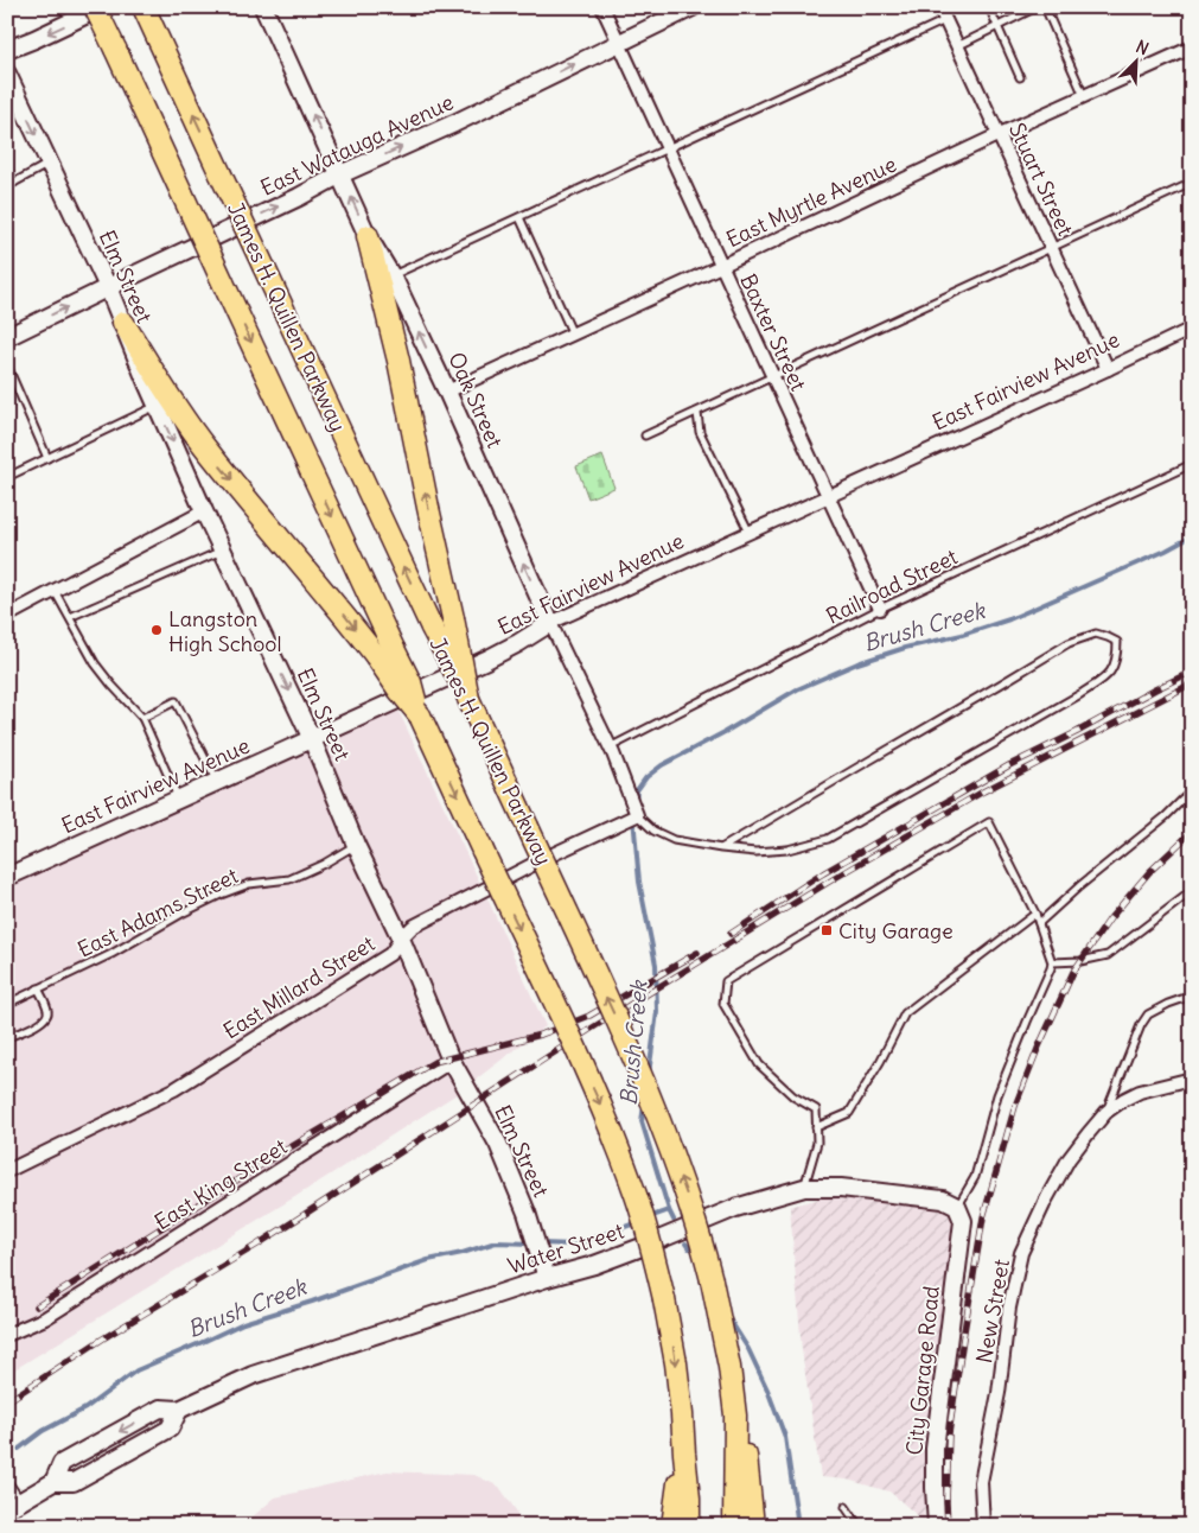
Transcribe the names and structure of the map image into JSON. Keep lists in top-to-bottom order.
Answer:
{
  "streets": {
    "highway": ["James H. Quillen Parkway"],
    "street": [
      "East Watauga Avenue",
      "Stuart Street",
      "East Myrtle Avenue",
      "Elm Street",
      "Baxter Street",
      "East Fairview Avenue",
      "Oak Street",
      "East Millard Street",
      "East King Street",
      "Water Street",
      "New Street",
      "City Garage Road"
    ],
    "lane": ["Railroad Street", "East Adams Street"]
  },
  "crossings": [
    ["East Watauga Avenue", "Elm Street"],
    ["East Watauga Avenue", "Baxter Street"],
    ["East Watauga Avenue", "Oak Street"],
    ["Stuart Street", "East Myrtle Avenue"],
    ["Stuart Street", "East Fairview Avenue"],
    ["East Myrtle Avenue", "Baxter Street"],
    ["East Myrtle Avenue", "Oak Street"],
    ["Elm Street", "East Fairview Avenue"],
    ["Elm Street", "East Adams Street"],
    ["Elm Street", "East Millard Street"],
    ["Elm Street", "East King Street"],
    ["Elm Street", "Water Street"],
    ["Baxter Street", "East Fairview Avenue"],
    ["Baxter Street", "Railroad Street"],
    ["East Fairview Avenue", "Oak Street"],
    ["Oak Street", "Railroad Street"],
    ["Oak Street", "East Millard Street"],
    ["Water Street", "City Garage Road"]
  ],
  "one_way": ["East Watauga Avenue", "Oak Street"],
  "water": ["Brush Creek"],
  "places": {
    "other": ["Langston High School"],
    "transit": ["City Garage"]
  },
  "north": "top right"
}
